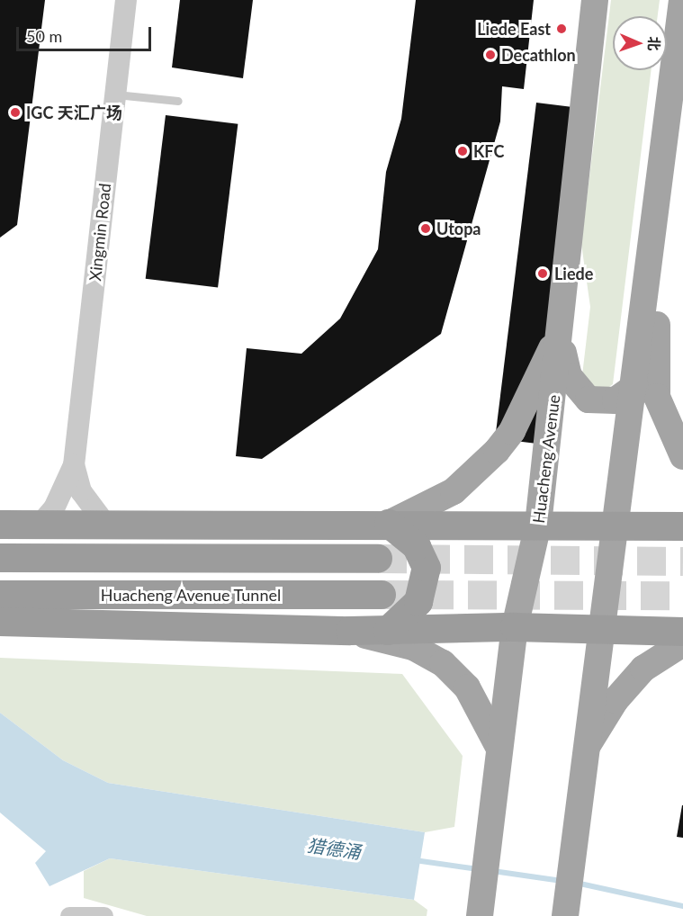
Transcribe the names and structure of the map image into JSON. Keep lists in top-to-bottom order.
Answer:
{
  "streets": {
    "highway": ["Huacheng Avenue Tunnel"],
    "main road": ["Huacheng Avenue"],
    "street": ["Xingmin Road"]
  },
  "water": ["猎德涌"],
  "places": [
    "Liede East",
    "Decathlon",
    "IGC 天汇广场",
    "KFC",
    "Utopa",
    "Liede"
  ],
  "scale_bar": "50 m",
  "north": "right"
}
